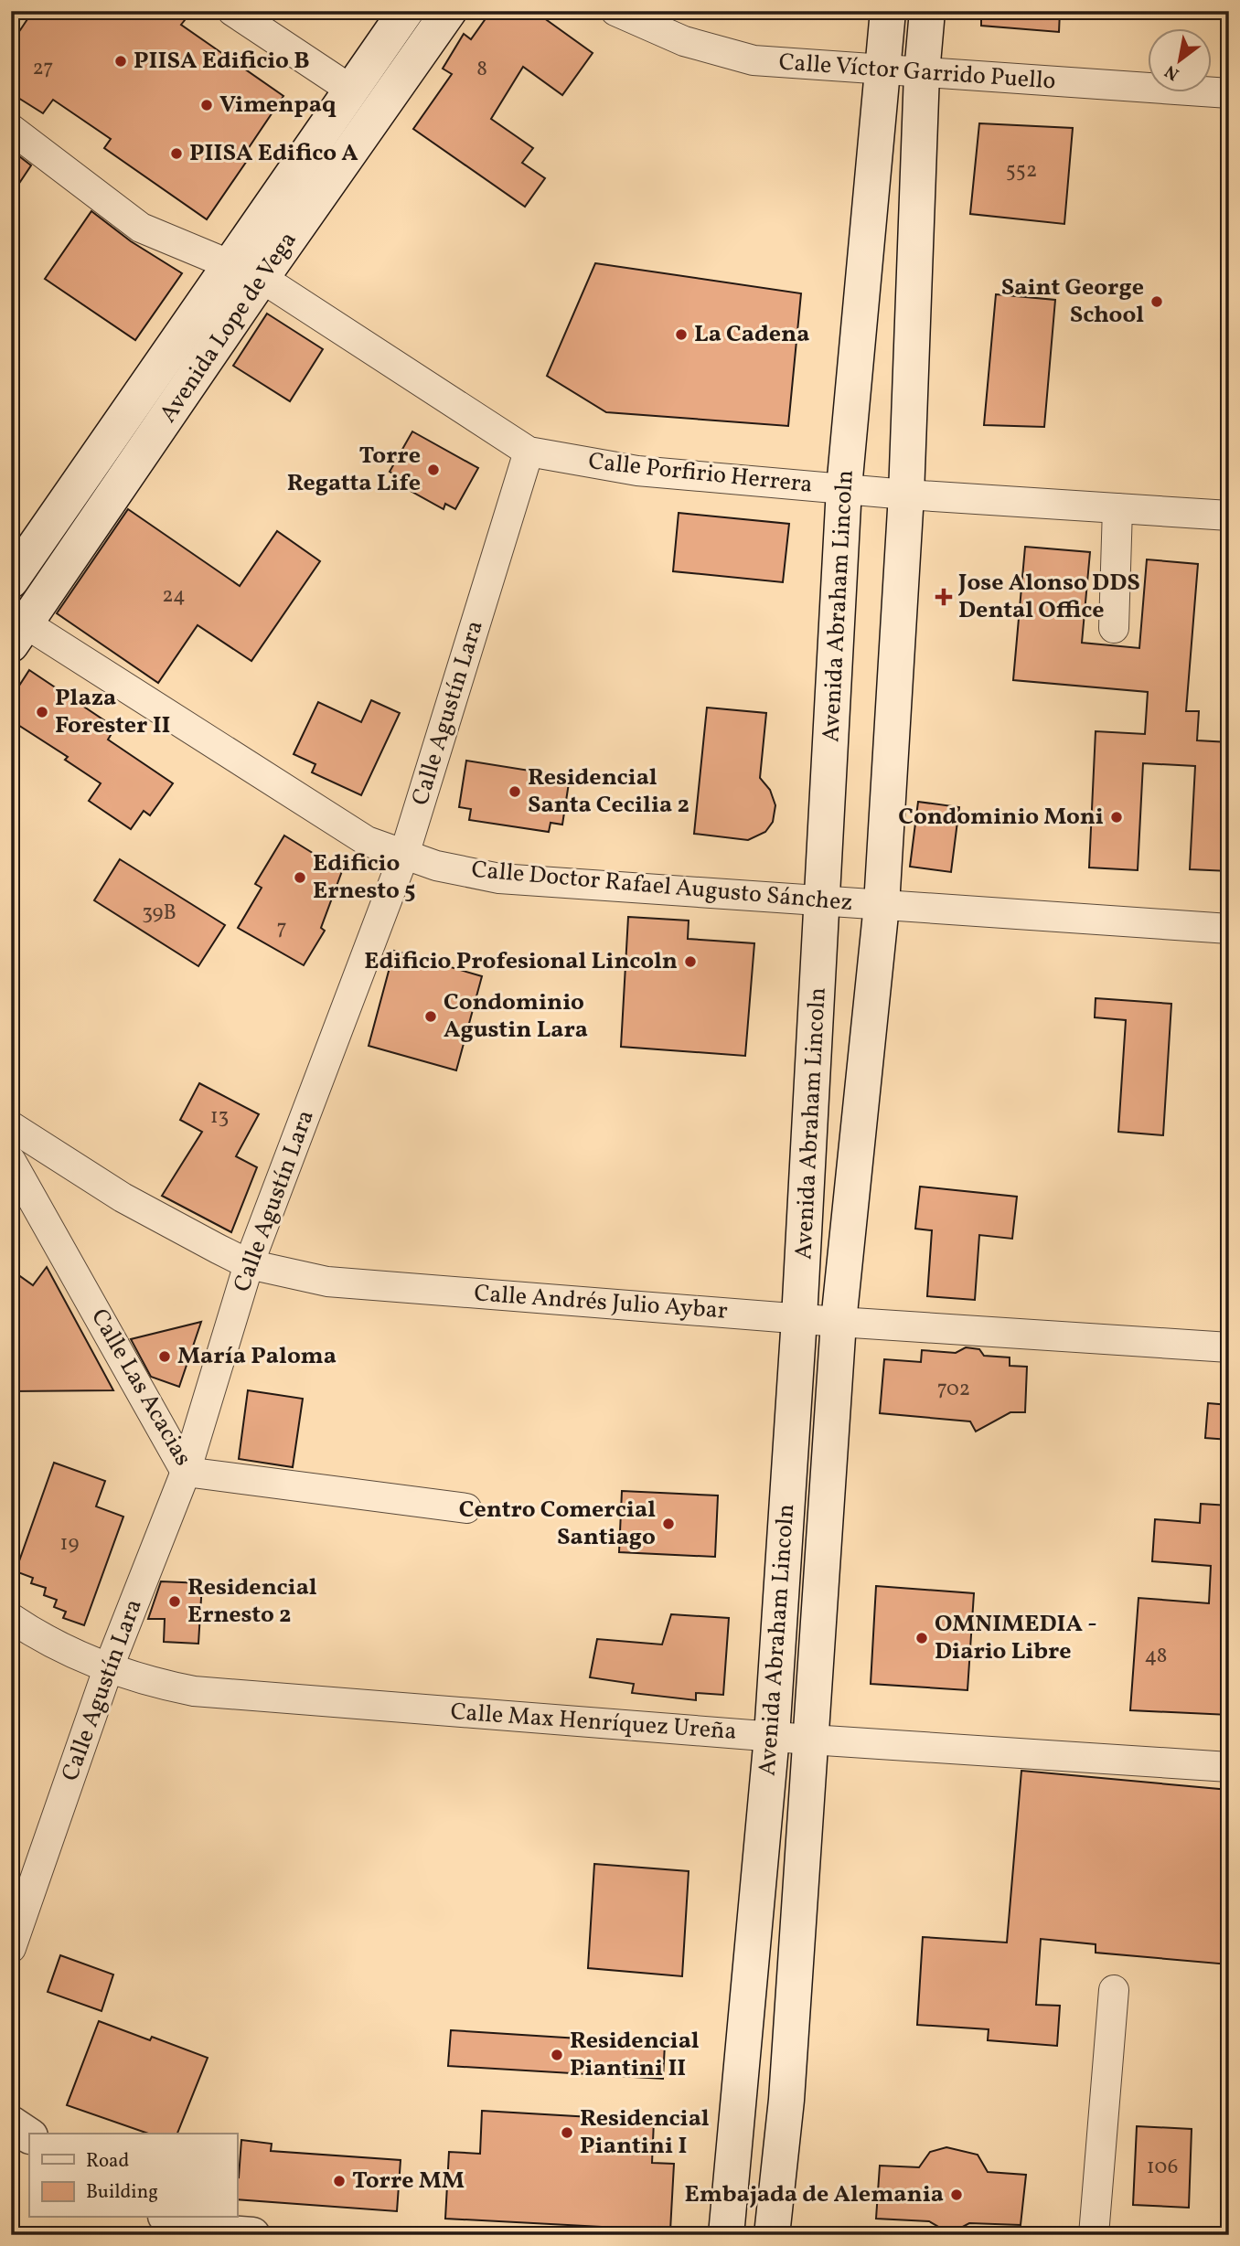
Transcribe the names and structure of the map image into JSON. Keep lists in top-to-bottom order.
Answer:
{
  "streets": {
    "main road": ["Avenida Lope de Vega", "Avenida Abraham Lincoln"],
    "street": [
      "Calle Víctor Garrido Puello",
      "Calle Porfirio Herrera",
      "Calle Agustín Lara",
      "Calle Doctor Rafael Augusto Sánchez",
      "Calle Andrés Julio Aybar",
      "Calle Las Acacias",
      "Calle Max Henríquez Ureña"
    ]
  },
  "crossings": [
    ["Calle Víctor Garrido Puello", "Avenida Abraham Lincoln"],
    ["Avenida Lope de Vega", "Calle Porfirio Herrera"],
    ["Avenida Lope de Vega", "Calle Doctor Rafael Augusto Sánchez"],
    ["Calle Porfirio Herrera", "Avenida Abraham Lincoln"],
    ["Calle Porfirio Herrera", "Calle Agustín Lara"],
    ["Avenida Abraham Lincoln", "Calle Doctor Rafael Augusto Sánchez"],
    ["Avenida Abraham Lincoln", "Calle Andrés Julio Aybar"],
    ["Avenida Abraham Lincoln", "Calle Max Henríquez Ureña"],
    ["Calle Agustín Lara", "Calle Doctor Rafael Augusto Sánchez"],
    ["Calle Agustín Lara", "Calle Andrés Julio Aybar"],
    ["Calle Agustín Lara", "Calle Las Acacias"],
    ["Calle Agustín Lara", "Calle Max Henríquez Ureña"]
  ],
  "places": {
    "other": [
      "PIISA Edificio B",
      "Vimenpaq",
      "PIISA Edifico A",
      "Saint George School",
      "La Cadena",
      "Torre Regatta Life",
      "Plaza Forester II",
      "Residencial Santa Cecilia 2",
      "Condominio Moni",
      "Edificio Ernesto 5",
      "Edificio Profesional Lincoln",
      "Condominio Agustin Lara",
      "María Paloma",
      "Centro Comercial Santiago",
      "Residencial Ernesto 2",
      "OMNIMEDIA - Diario Libre",
      "Residencial Piantini II",
      "Residencial Piantini I",
      "Torre MM",
      "Embajada de Alemania"
    ],
    "health": ["Jose Alonso DDS Dental Office"]
  },
  "house_numbers": [
    "27",
    "8",
    "552",
    "24",
    "39B",
    "7",
    "13",
    "702",
    "19",
    "48",
    "106"
  ],
  "legend": ["Road", "Building"],
  "north": "bottom left"
}
